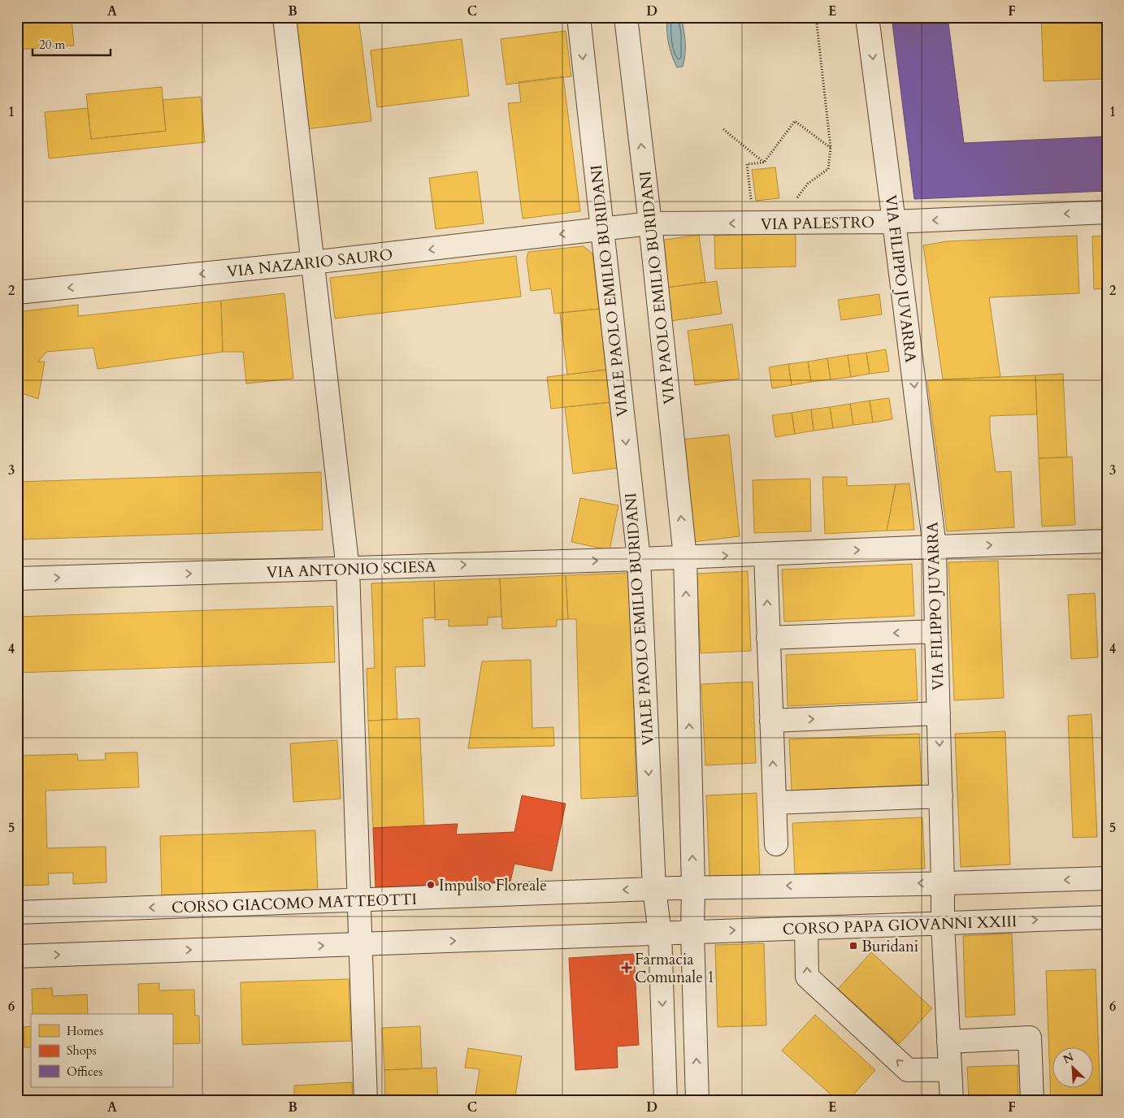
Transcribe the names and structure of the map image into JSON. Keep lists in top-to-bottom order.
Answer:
{
  "streets": {
    "street": [
      "VIA PALESTRO",
      "VIA NAZARIO SAURO",
      "VIA FILIPPO JUVARRA",
      "VIA PAOLO EMILIO BURIDANI",
      "VIALE PAOLO EMILIO BURIDANI",
      "VIA ANTONIO SCIESA",
      "CORSO GIACOMO MATTEOTTI",
      "CORSO PAPA GIOVANNI XXIII"
    ]
  },
  "crossings": [
    ["VIA PALESTRO", "VIA NAZARIO SAURO"],
    ["VIA PALESTRO", "VIA FILIPPO JUVARRA"],
    ["VIA PALESTRO", "VIA PAOLO EMILIO BURIDANI"],
    ["VIA PALESTRO", "VIALE PAOLO EMILIO BURIDANI"],
    ["VIA NAZARIO SAURO", "VIALE PAOLO EMILIO BURIDANI"],
    ["VIA FILIPPO JUVARRA", "VIA ANTONIO SCIESA"],
    ["VIA FILIPPO JUVARRA", "CORSO PAPA GIOVANNI XXIII"],
    ["VIA PAOLO EMILIO BURIDANI", "VIA ANTONIO SCIESA"],
    ["VIALE PAOLO EMILIO BURIDANI", "VIA ANTONIO SCIESA"],
    ["VIALE PAOLO EMILIO BURIDANI", "CORSO GIACOMO MATTEOTTI"]
  ],
  "one_way": [
    "VIA PALESTRO",
    "VIA NAZARIO SAURO",
    "VIA FILIPPO JUVARRA",
    "VIA PAOLO EMILIO BURIDANI"
  ],
  "places": {
    "other": ["Impulso Floreale"],
    "transit": ["Buridani"],
    "health": ["Farmacia Comunale 1"]
  },
  "legend": ["Homes", "Shops", "Offices"],
  "scale_bar": "20 m",
  "north": "top left",
  "grid": {
    "columns": [
      "A",
      "B",
      "C",
      "D",
      "E",
      "F"
    ],
    "rows": [
      "1",
      "2",
      "3",
      "4",
      "5",
      "6"
    ]
  }
}
